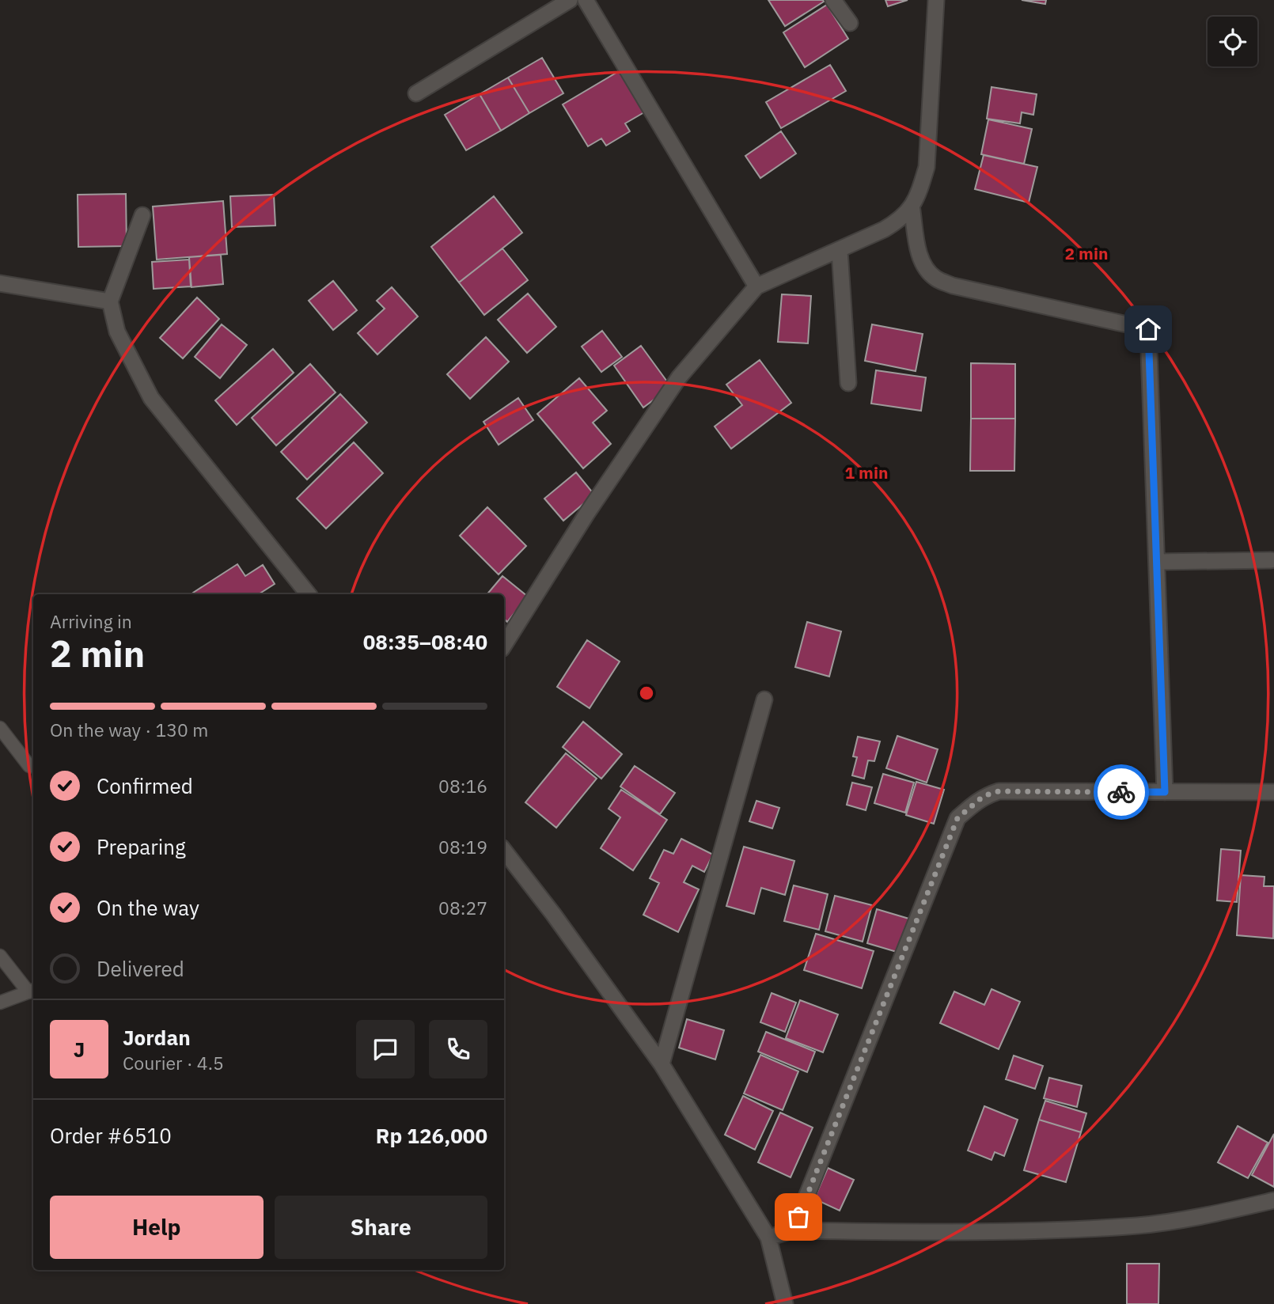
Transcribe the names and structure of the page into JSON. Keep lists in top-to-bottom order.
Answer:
{
  "page": {
    "heading": ["2 min", "Arriving in", "08:35–08:40"],
    "panel": [
      "Jordan",
      "Courier · 4.5",
      "Order #6510",
      "Rp 126,000"
    ],
    "bar": "On the way · 130 m",
    "list": [
      ["Confirmed", "08:16"],
      ["Preparing", "08:19"],
      ["On the way", "08:27"],
      "Delivered"
    ],
    "round": "J",
    "buttons": ["Help", "Share"]
  },
  "rings": ["2 min", "1 min"]
}
